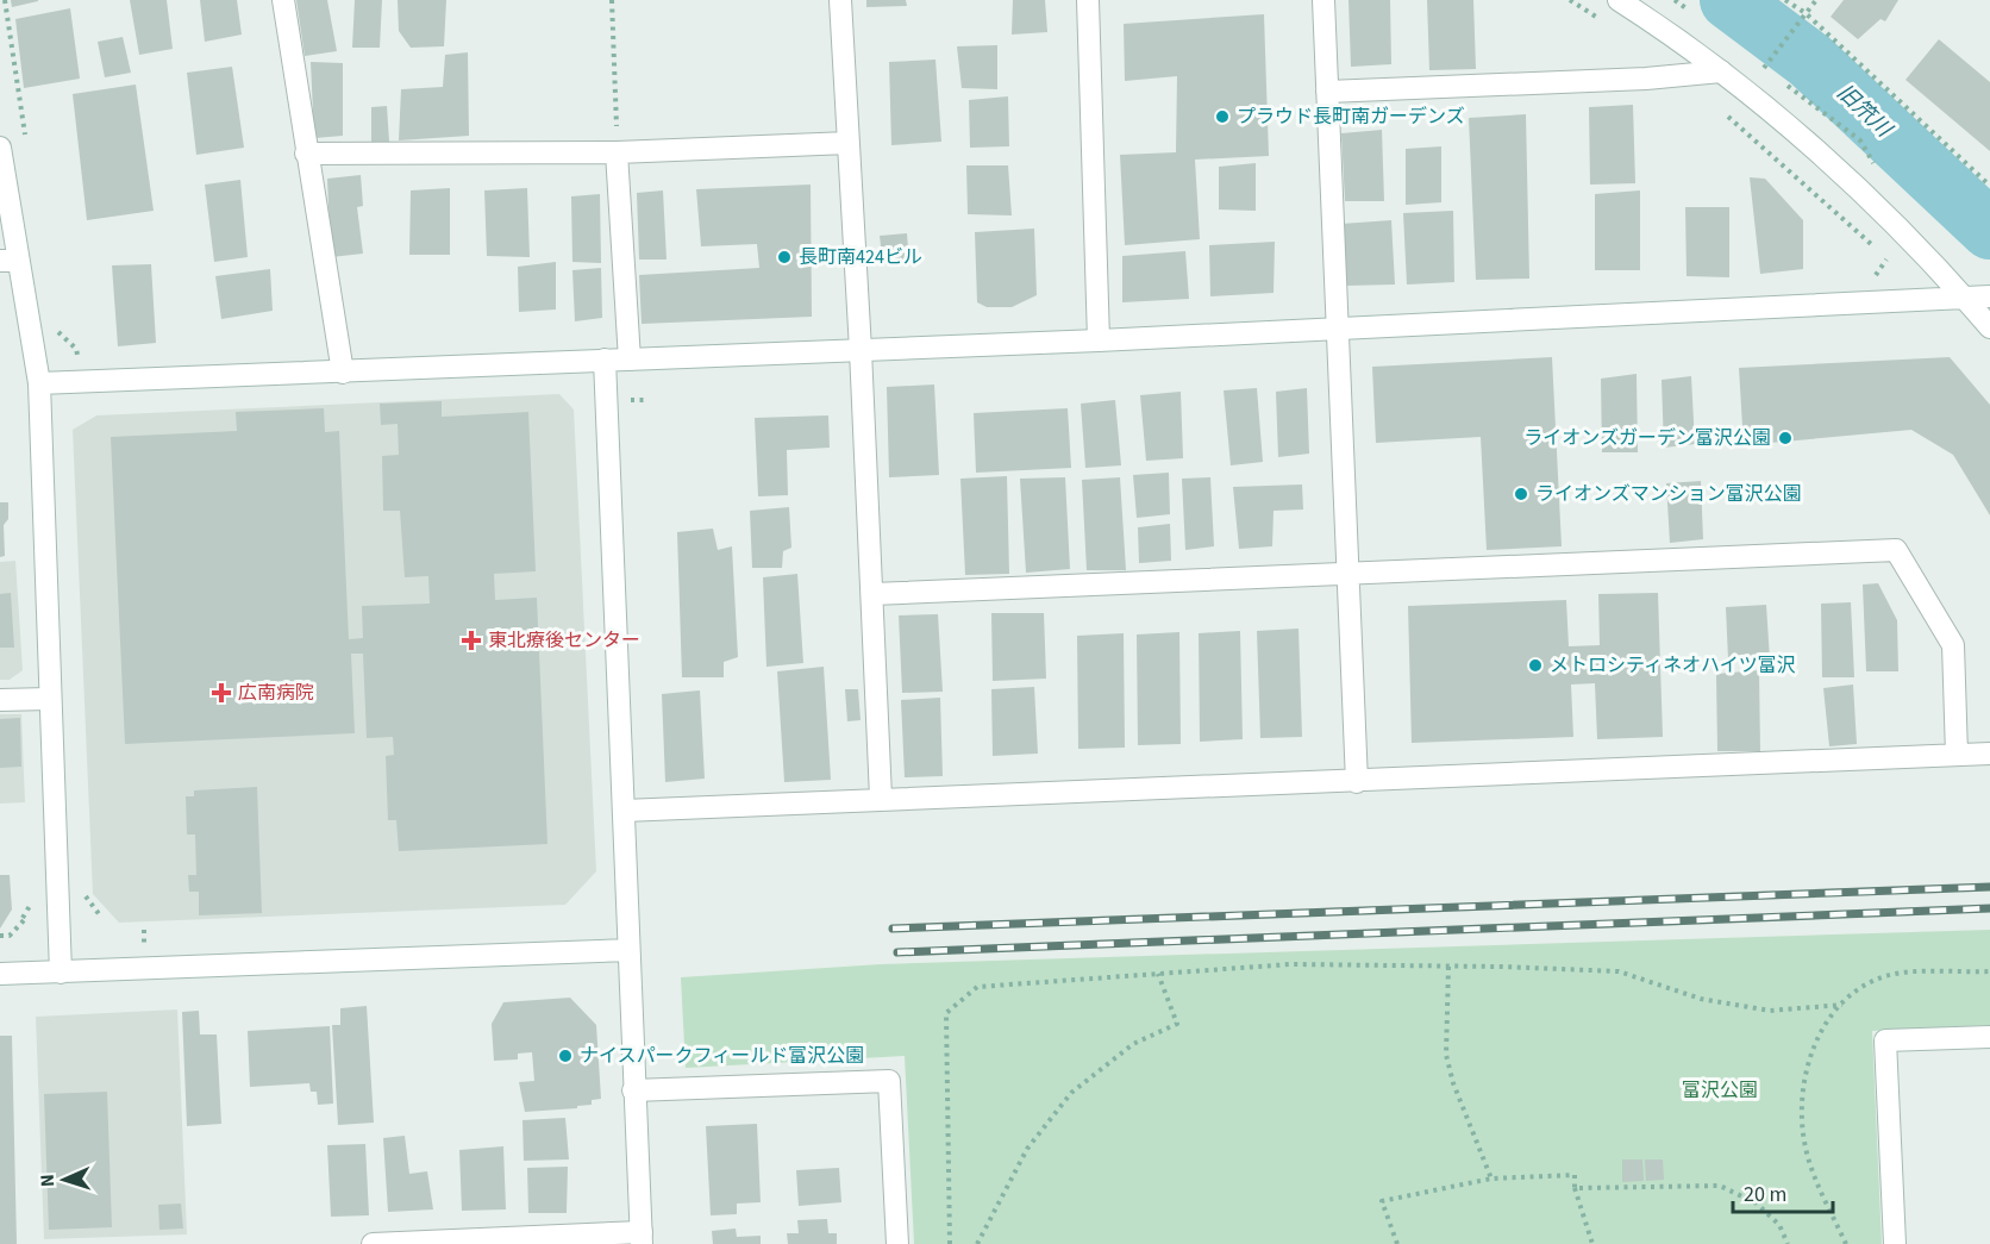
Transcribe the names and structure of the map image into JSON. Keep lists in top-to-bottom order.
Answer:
{
  "water": ["旧笊川"],
  "parks": ["富沢公園"],
  "places": {
    "other": [
      "プラウド長町南ガーデンズ",
      "長町南424ビル",
      "ライオンズガーデン富沢公園",
      "ライオンズマンション富沢公園",
      "メトロシティネオハイツ富沢",
      "ナイスパークフィールド富沢公園"
    ],
    "health": ["東北療後センター", "広南病院"]
  },
  "scale_bar": "20 m",
  "north": "left"
}
